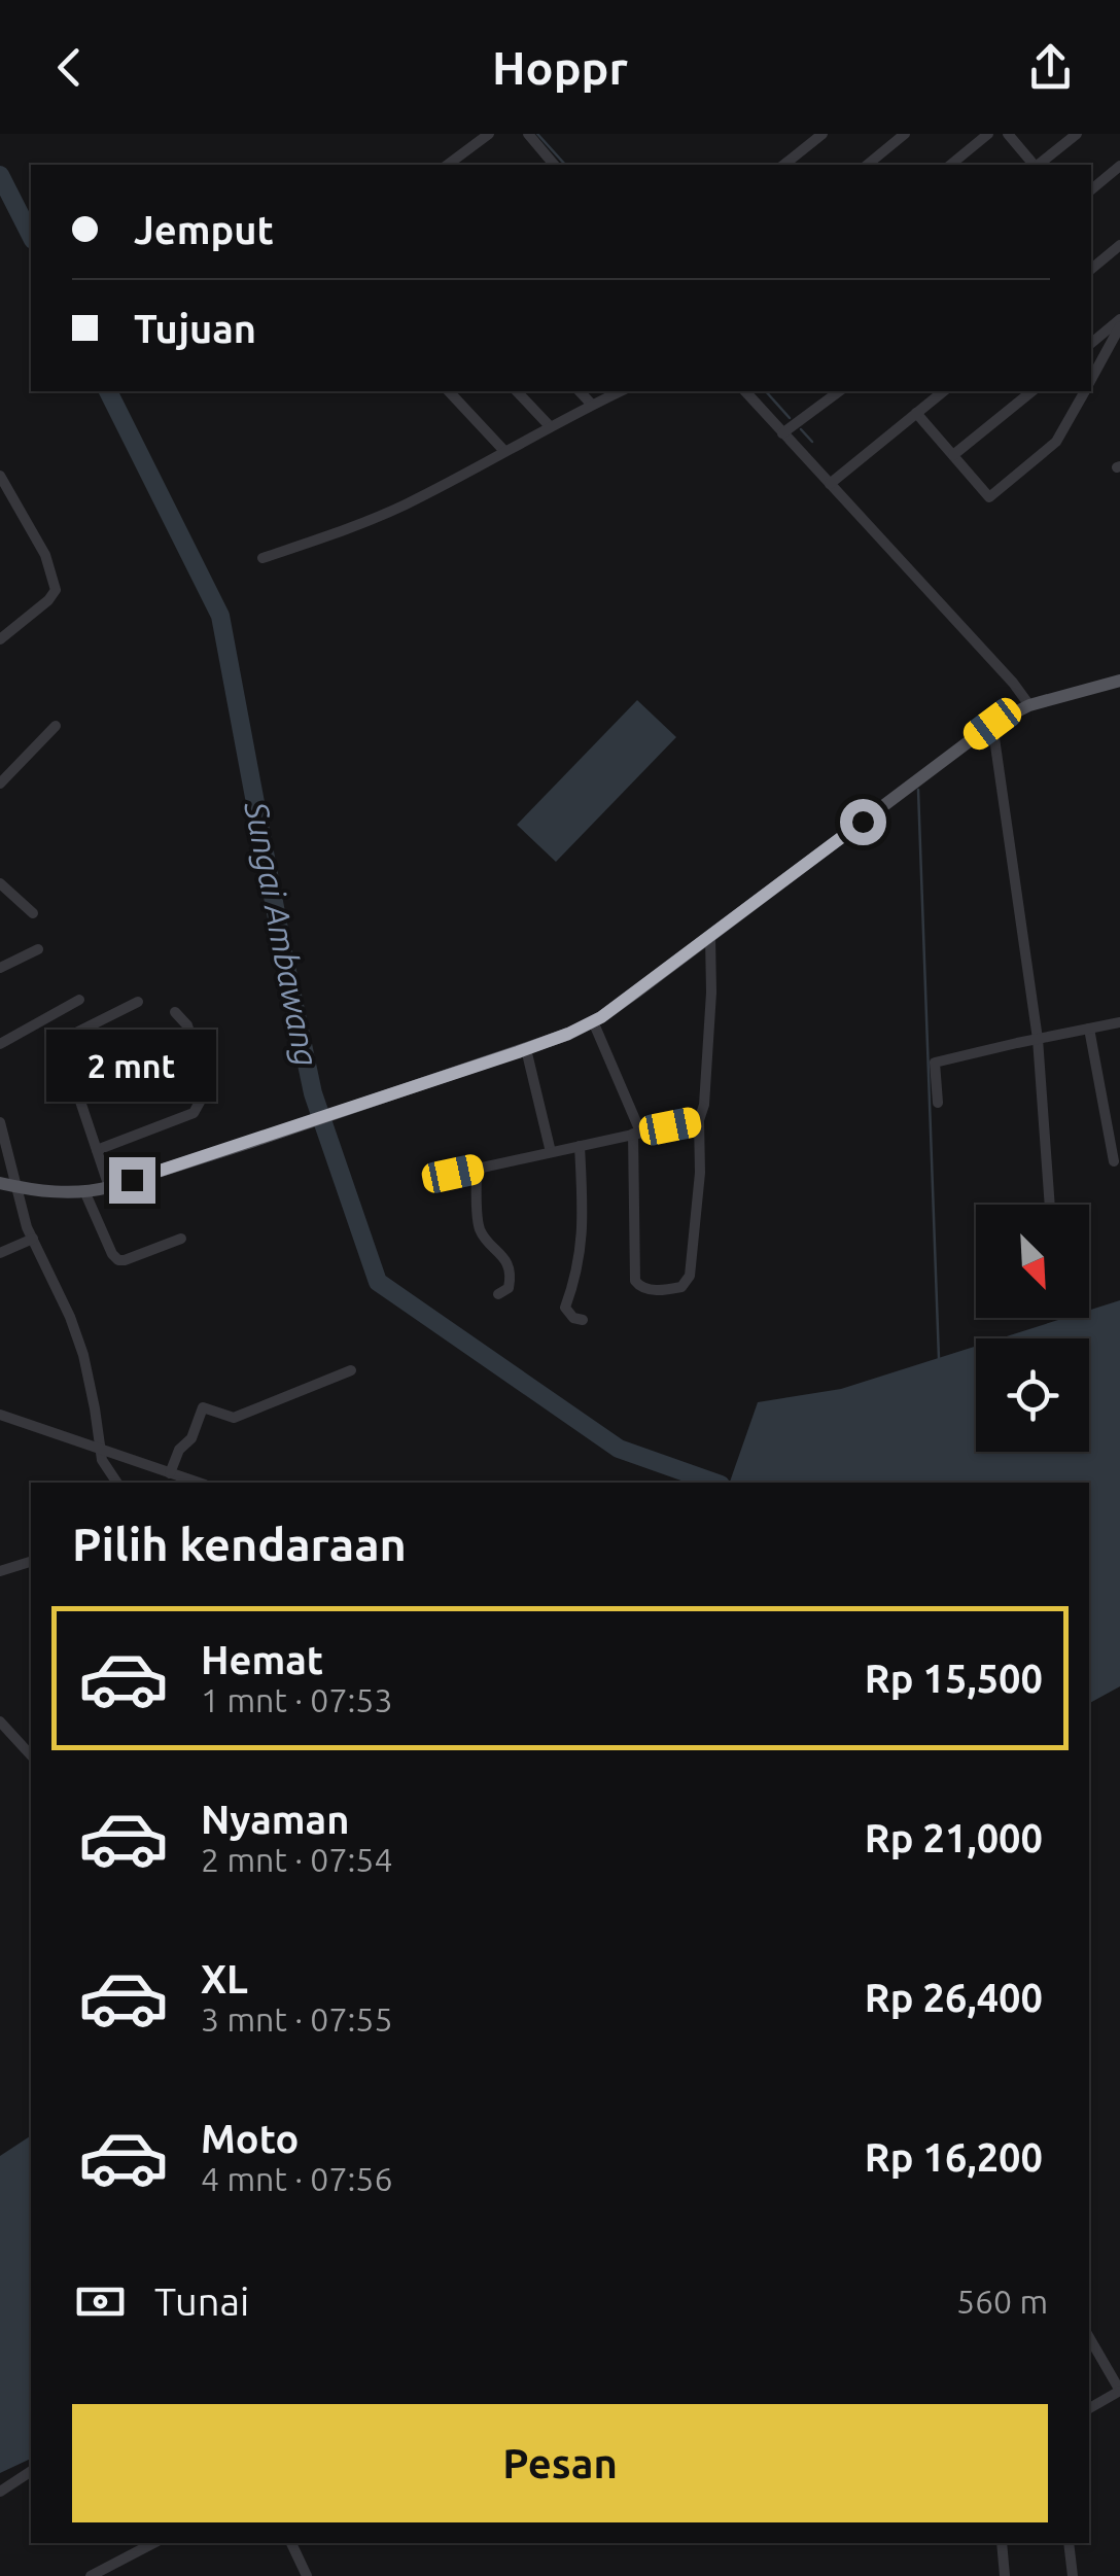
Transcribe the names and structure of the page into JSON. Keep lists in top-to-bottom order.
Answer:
{
  "water": ["Sungai Ambawang"],
  "north": "bottom right",
  "page": {
    "header": "Hoppr",
    "banner": ["Jemput", "Tujuan"],
    "bubble": "2 mnt",
    "heading": "Pilih kendaraan",
    "list": [
      {
        "name": "Hemat",
        "note": "1 mnt · 07:53",
        "value": "Rp 15,500"
      },
      {
        "name": "Nyaman",
        "note": "2 mnt · 07:54",
        "value": "Rp 21,000"
      },
      {
        "name": "XL",
        "note": "3 mnt · 07:55",
        "value": "Rp 26,400"
      },
      {
        "name": "Moto",
        "note": "4 mnt · 07:56",
        "value": "Rp 16,200"
      }
    ],
    "pay": ["Tunai", "560 m"],
    "buttons": "Pesan"
  }
}
